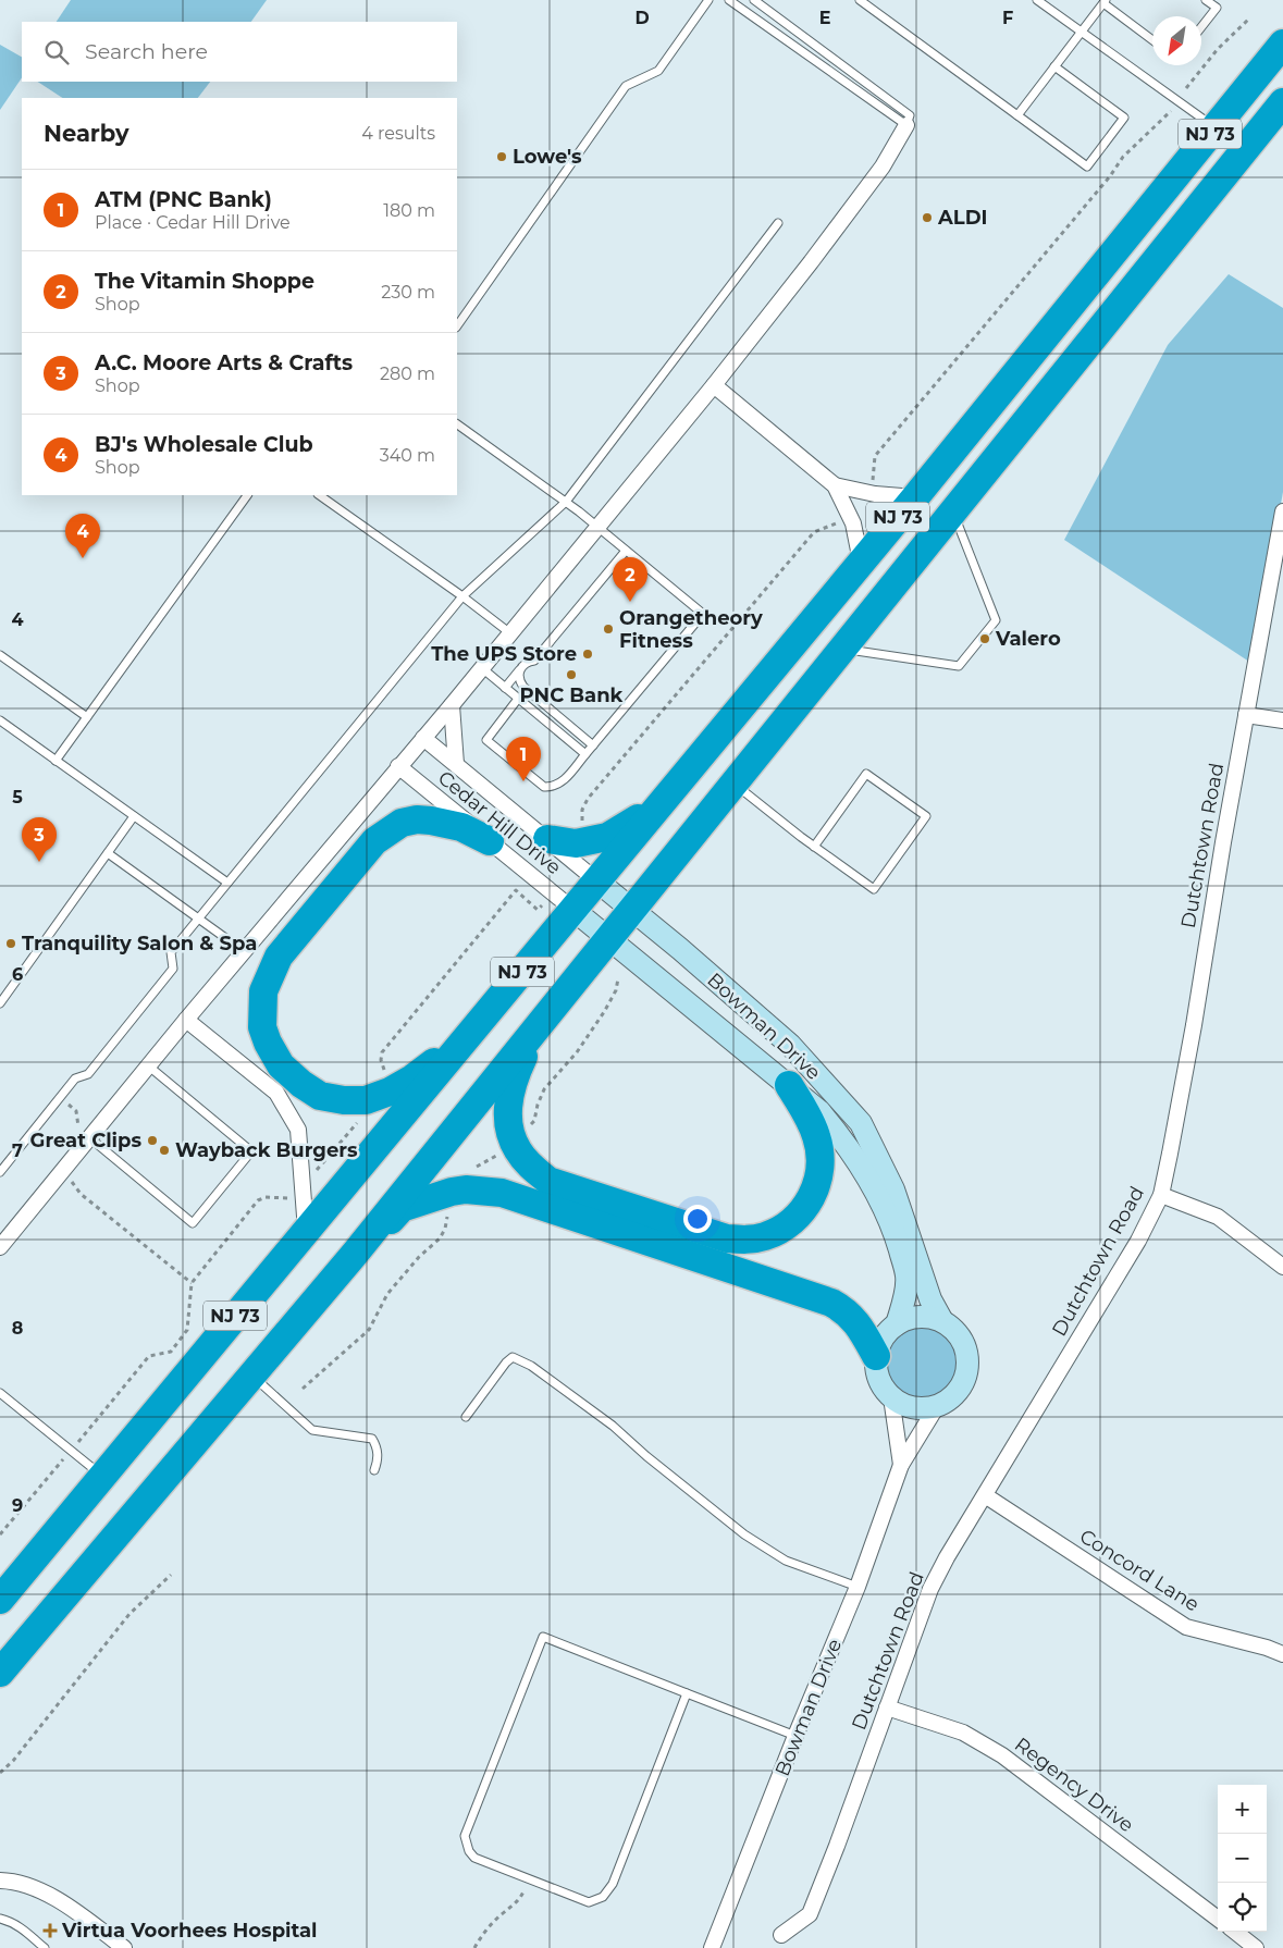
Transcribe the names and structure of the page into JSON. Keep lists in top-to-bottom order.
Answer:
{
  "streets": {
    "highway": ["NJ 73"],
    "street": [
      "Cedar Hill Drive",
      "Dutchtown Road",
      "Bowman Drive",
      "Concord Lane",
      "Regency Drive"
    ]
  },
  "crossings": [
    ["NJ 73", "Cedar Hill Drive"],
    ["NJ 73", "Bowman Drive"],
    ["Cedar Hill Drive", "Bowman Drive"],
    ["Dutchtown Road", "Concord Lane"],
    ["Dutchtown Road", "Regency Drive"]
  ],
  "places": {
    "other": [
      "Lowe's",
      "ALDI",
      "Orangetheory Fitness",
      "Valero",
      "The UPS Store",
      "PNC Bank",
      "Tranquility Salon & Spa",
      "Great Clips",
      "Wayback Burgers"
    ],
    "health": ["Virtua Voorhees Hospital"]
  },
  "north": "bottom left",
  "page": {
    "search": "Search here",
    "heading": ["Nearby", "4 results"],
    "list": [
      {
        "mark": "1",
        "name": "ATM (PNC Bank)",
        "note": "Place · Cedar Hill Drive",
        "value": "180 m"
      },
      {
        "mark": "2",
        "name": "The Vitamin Shoppe",
        "note": "Shop",
        "value": "230 m"
      },
      {
        "mark": "3",
        "name": "A.C. Moore Arts & Crafts",
        "note": "Shop",
        "value": "280 m"
      },
      {
        "mark": "4",
        "name": "BJ's Wholesale Club",
        "note": "Shop",
        "value": "340 m"
      }
    ],
    "pins": [
      "4",
      "2",
      "1",
      "3"
    ],
    "map_buttons": ["+", "−"]
  },
  "grid": {
    "columns": ["D", "E", "F"],
    "rows": [
      "4",
      "5",
      "6",
      "7",
      "8",
      "9"
    ]
  }
}
